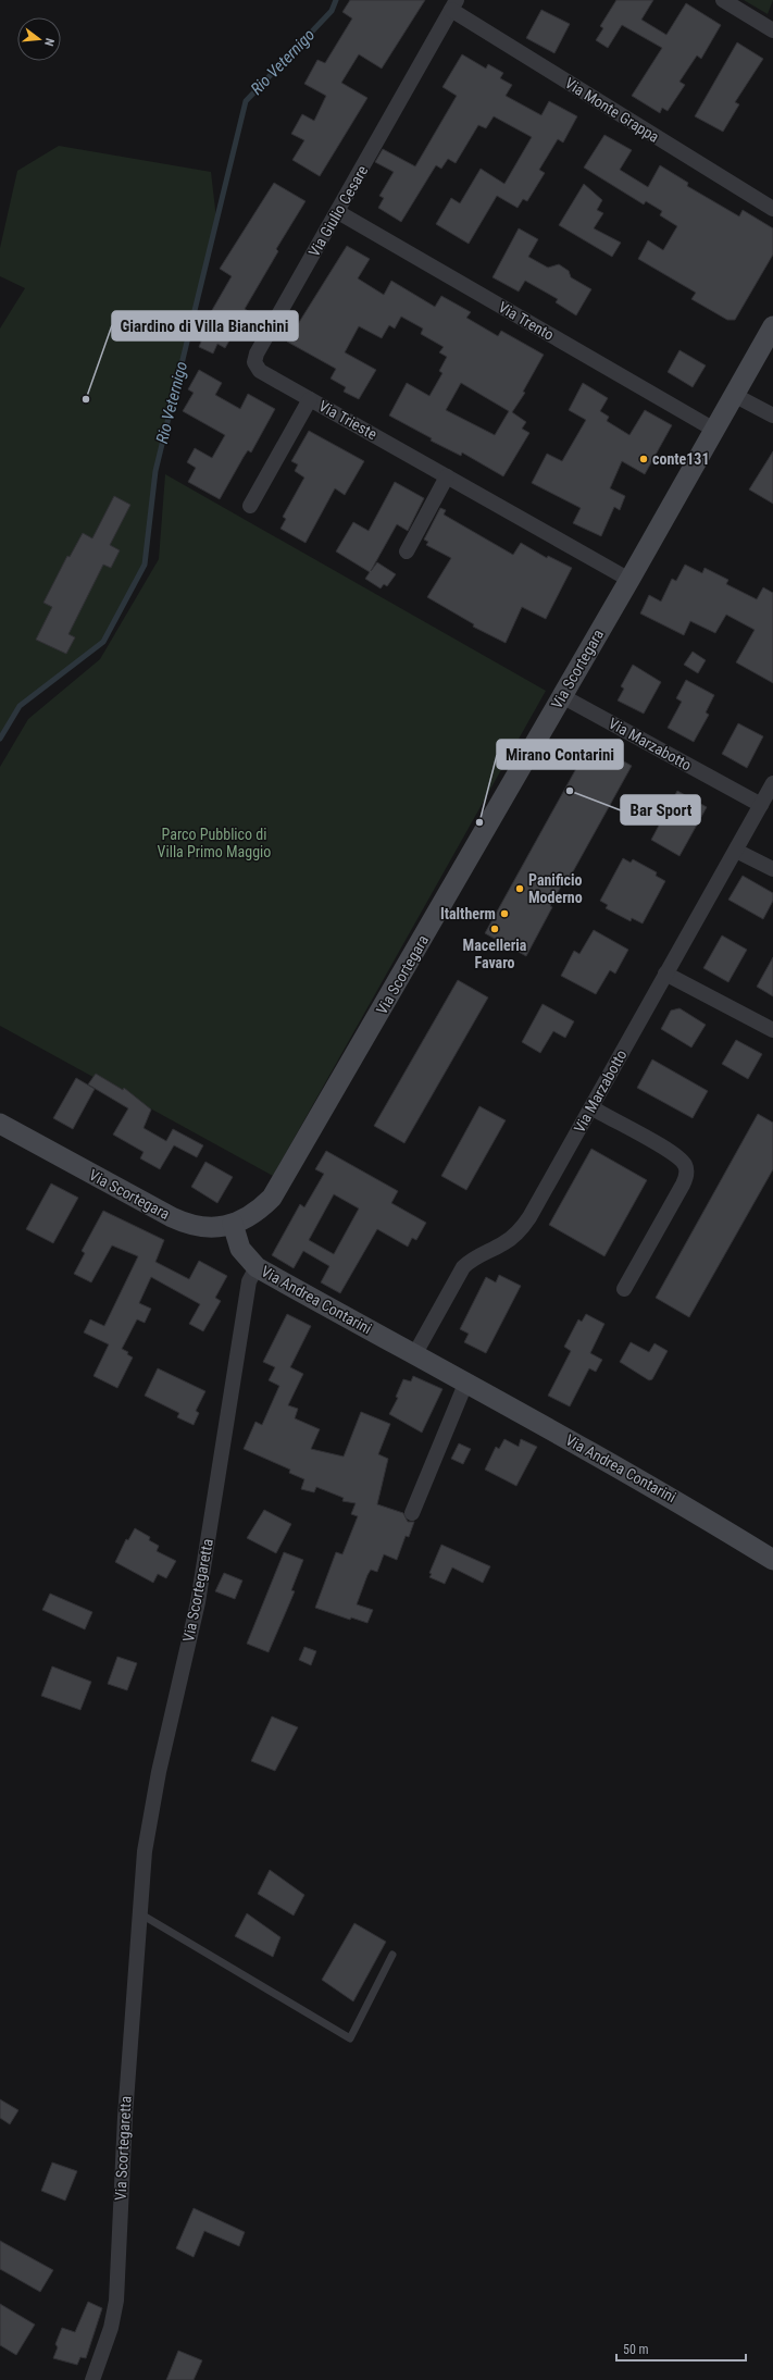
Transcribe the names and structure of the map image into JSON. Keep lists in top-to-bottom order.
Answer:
{
  "streets": {
    "street": [
      "Via Monte Grappa",
      "Via Giulio Cesare",
      "Via Trento",
      "Via Trieste",
      "Via Scortegara",
      "Via Marzabotto",
      "Via Andrea Contarini",
      "Via Scortegaretta"
    ]
  },
  "crossings": [
    ["Via Monte Grappa", "Via Giulio Cesare"],
    ["Via Giulio Cesare", "Via Trento"],
    ["Via Giulio Cesare", "Via Trieste"],
    ["Via Trento", "Via Scortegara"],
    ["Via Trieste", "Via Scortegara"],
    ["Via Scortegara", "Via Marzabotto"],
    ["Via Scortegara", "Via Andrea Contarini"],
    ["Via Marzabotto", "Via Andrea Contarini"],
    ["Via Andrea Contarini", "Via Scortegaretta"]
  ],
  "water": ["Rio Veternigo"],
  "parks": ["Parco Pubblico di Villa Primo Maggio"],
  "places": [
    "Giardino di Villa Bianchini",
    "conte131",
    "Bar Sport",
    "Mirano Contarini",
    "Panificio Moderno",
    "Italtherm",
    "Macelleria Favaro"
  ],
  "scale_bar": "50 m",
  "north": "right"
}
